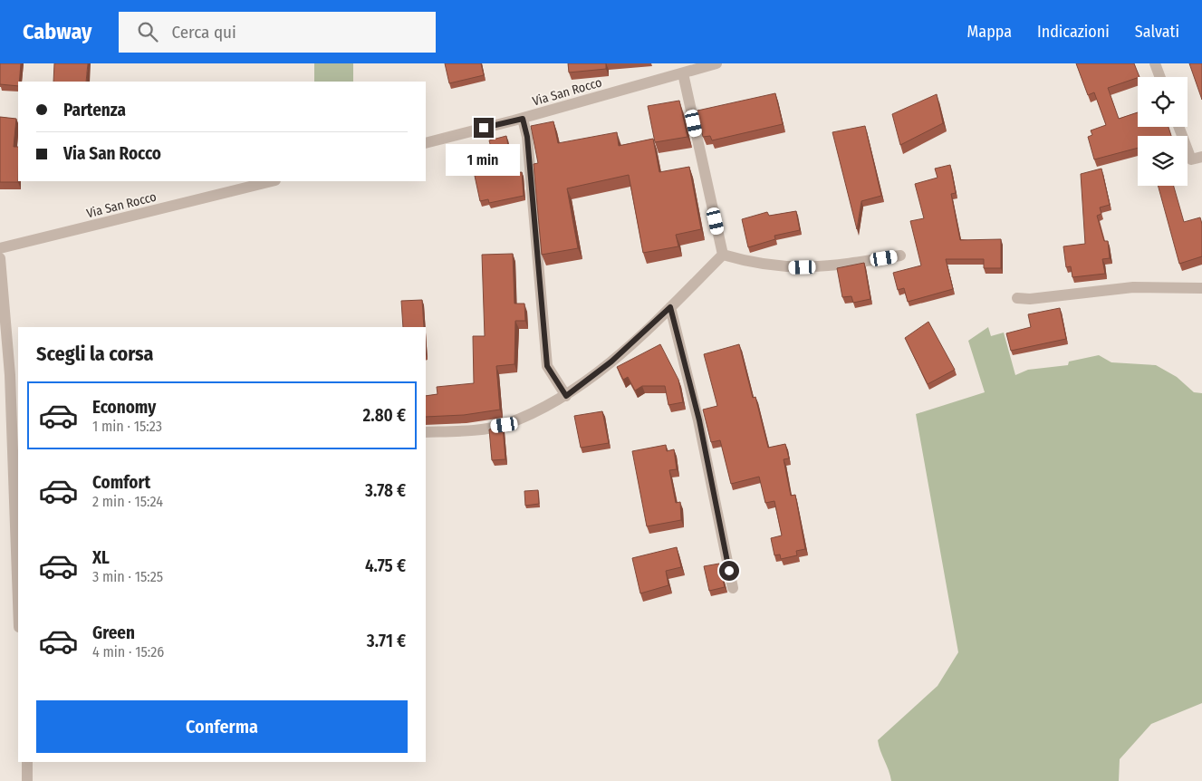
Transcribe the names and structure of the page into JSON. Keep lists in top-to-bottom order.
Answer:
{
  "streets": {
    "street": ["Via San Rocco"]
  },
  "page": {
    "header": "Cabway",
    "search": "Cerca qui",
    "nav": ["Mappa", "Indicazioni", "Salvati"],
    "banner": ["Partenza", "Via San Rocco"],
    "bubble": "1 min",
    "heading": "Scegli la corsa",
    "list": [
      {
        "name": "Economy",
        "note": "1 min · 15:23",
        "value": "2.80 €"
      },
      {
        "name": "Comfort",
        "note": "2 min · 15:24",
        "value": "3.78 €"
      },
      {
        "name": "XL",
        "note": "3 min · 15:25",
        "value": "4.75 €"
      },
      {
        "name": "Green",
        "note": "4 min · 15:26",
        "value": "3.71 €"
      }
    ],
    "buttons": "Conferma"
  }
}
